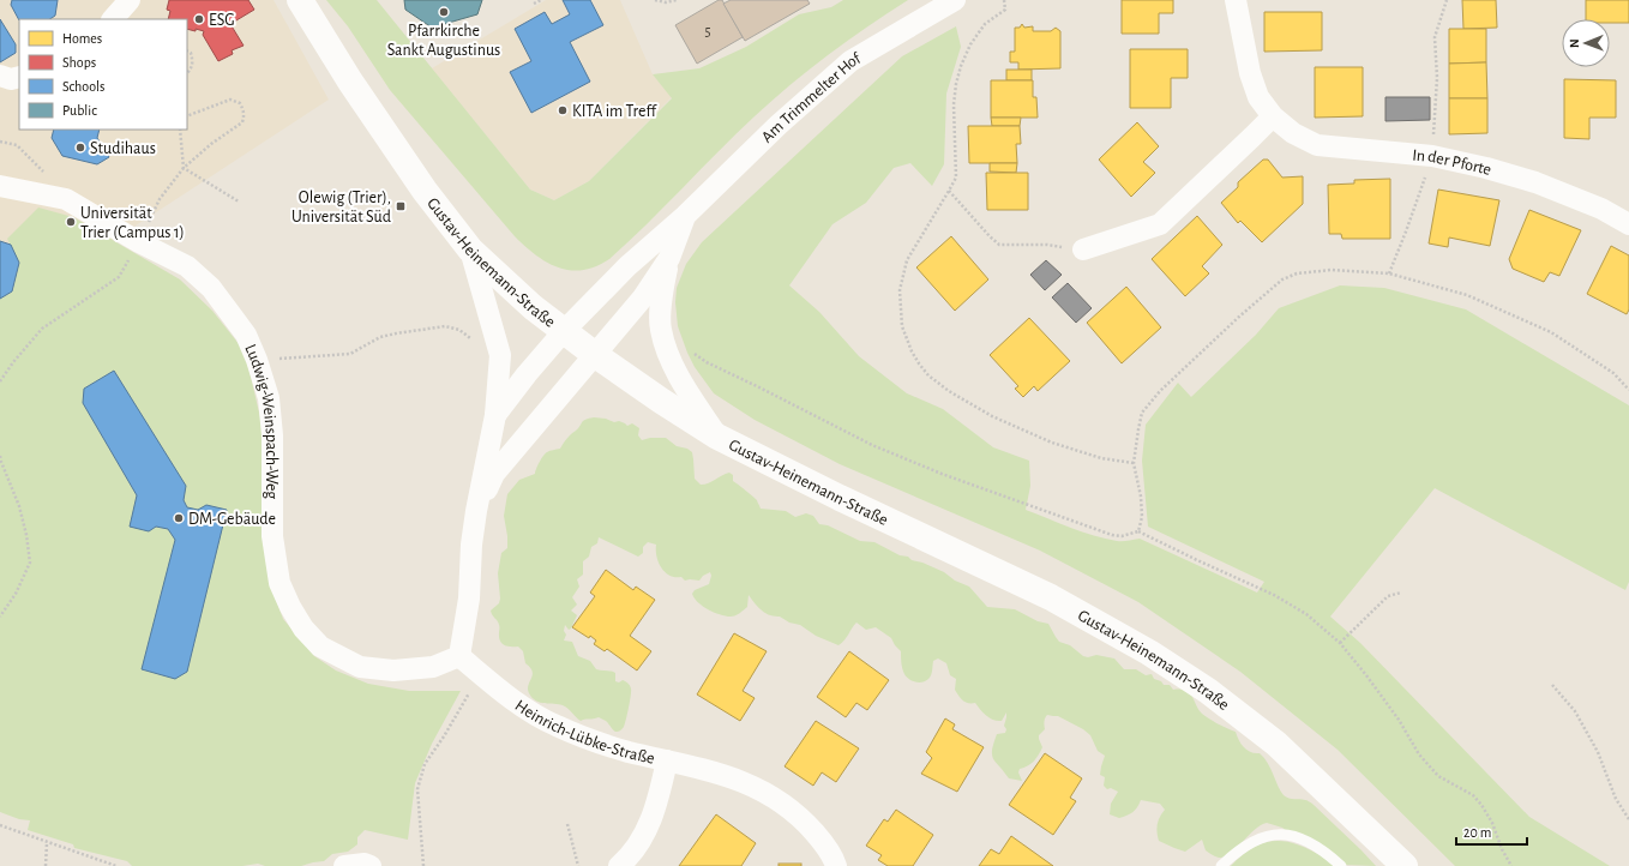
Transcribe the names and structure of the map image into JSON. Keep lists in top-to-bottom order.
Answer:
{
  "streets": {
    "main road": ["Gustav-Heinemann-Straße"],
    "street": [
      "Am Trimmelter Hof",
      "In der Pforte",
      "Ludwig-Weinspach-Weg",
      "Heinrich-Lübke-Straße"
    ]
  },
  "crossings": [
    ["Am Trimmelter Hof", "Gustav-Heinemann-Straße"],
    ["Ludwig-Weinspach-Weg", "Heinrich-Lübke-Straße"]
  ],
  "places": {
    "other": [
      "Pfarrkirche Sankt Augustinus",
      "ESG",
      "KITA im Treff",
      "Studihaus",
      "Universität Trier (Campus 1)",
      "DM-Gebäude"
    ],
    "transit": ["Olewig (Trier), Universität Süd"]
  },
  "house_numbers": ["5"],
  "legend": [
    "Homes",
    "Shops",
    "Schools",
    "Public"
  ],
  "scale_bar": "20 m",
  "north": "left"
}
